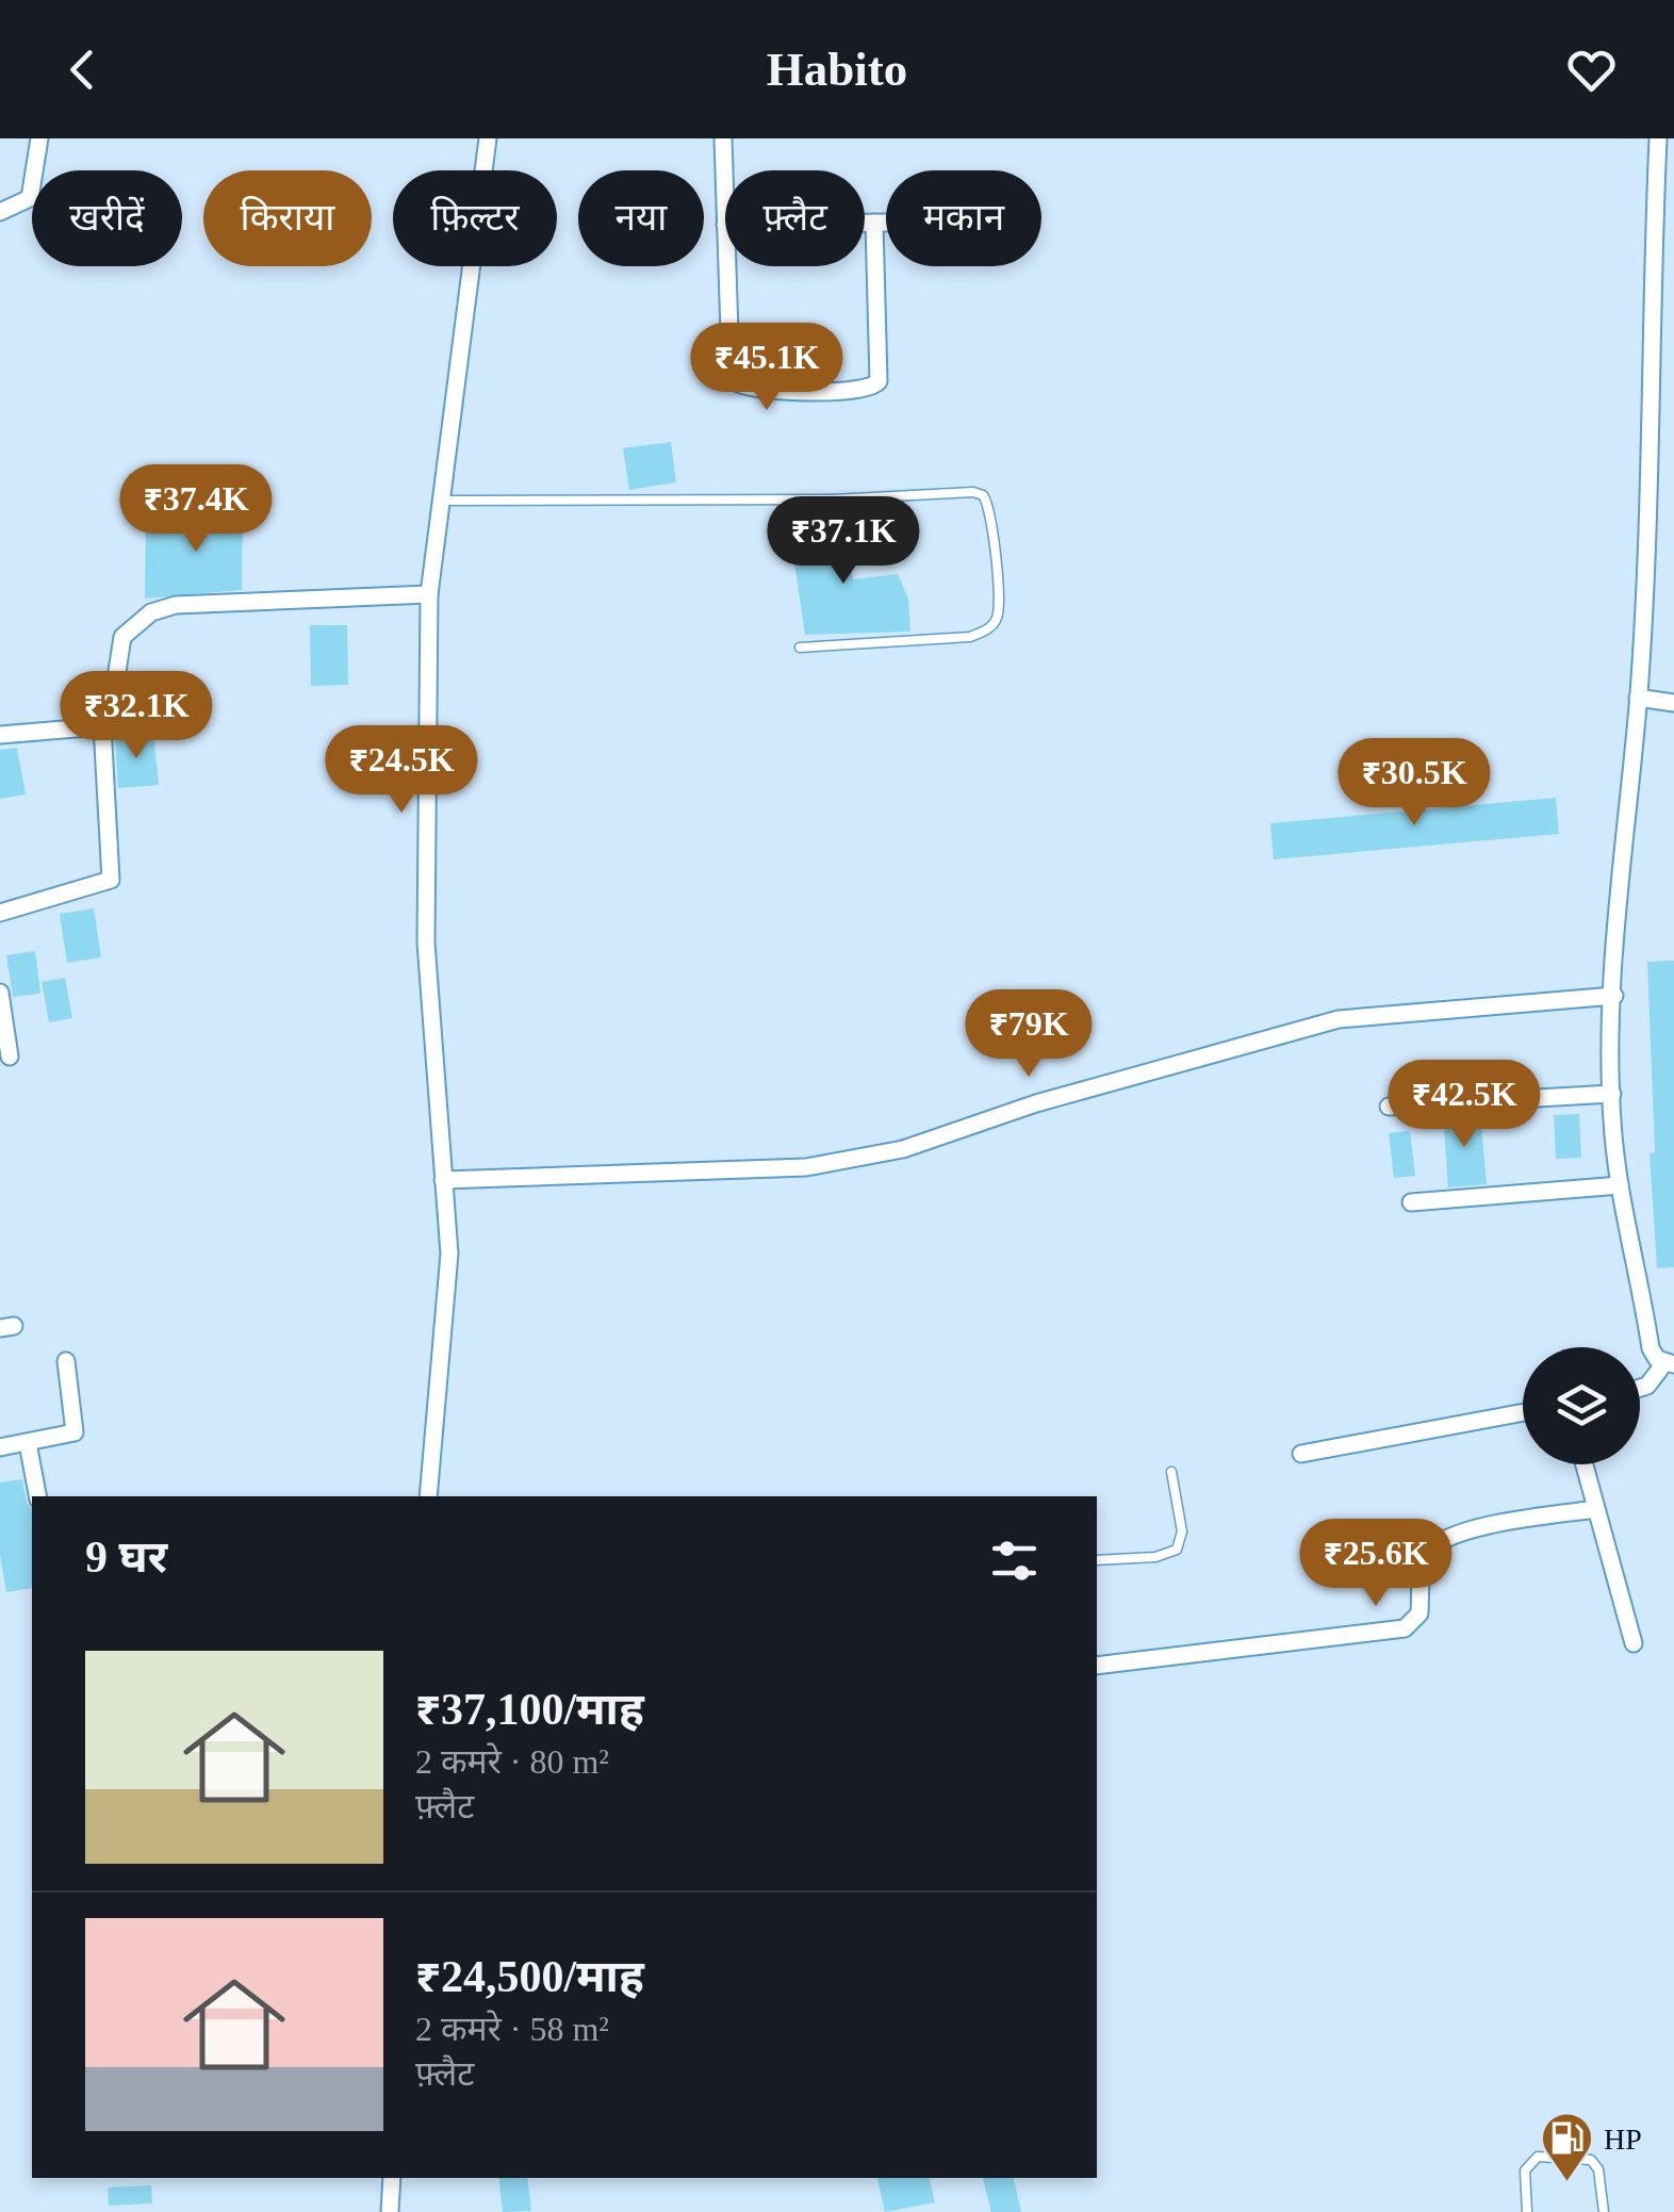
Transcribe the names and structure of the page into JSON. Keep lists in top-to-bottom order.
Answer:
{
  "places": {
    "fuel station": ["HP"]
  },
  "page": {
    "header": "Habito",
    "chip": [
      "खरीदें",
      "किराया",
      "फ़िल्टर",
      "नया",
      "फ़्लैट",
      "मकान"
    ],
    "price": [
      "₹45.1K",
      "₹37.4K",
      "₹37.1K",
      "₹32.1K",
      "₹24.5K",
      "₹30.5K",
      "₹79K",
      "₹42.5K",
      "₹25.6K"
    ],
    "heading": "9 घर",
    "list": [
      {
        "name": "₹37,100/माह",
        "note": "2 कमरे · 80 m² · फ़्लैट"
      },
      {
        "name": "₹24,500/माह",
        "note": "2 कमरे · 58 m² · फ़्लैट"
      }
    ]
  }
}
